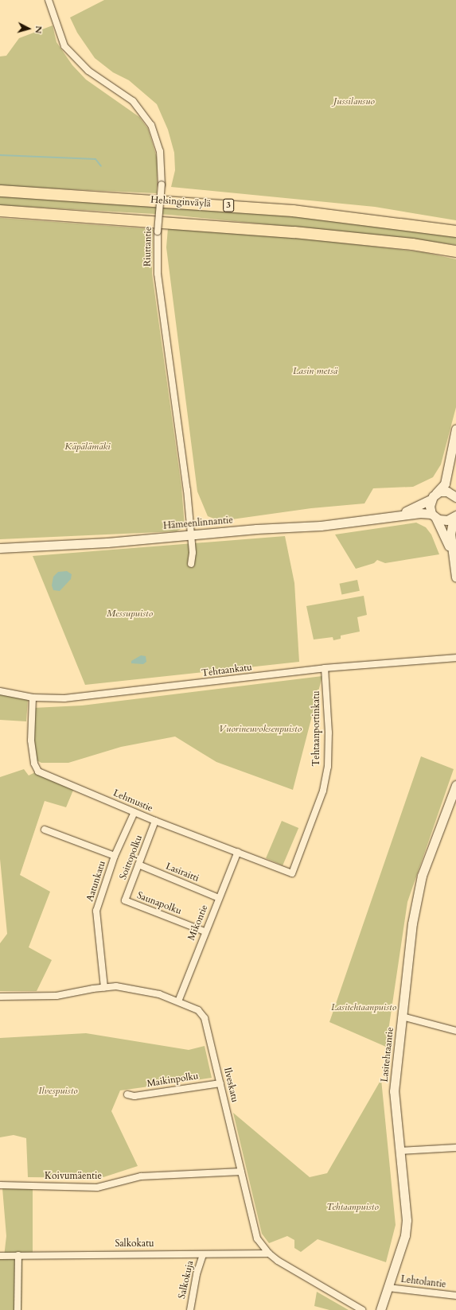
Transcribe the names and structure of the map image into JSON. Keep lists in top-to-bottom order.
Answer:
{
  "streets": {
    "highway": ["Helsinginväylä", "3"],
    "street": [
      "Riuttantie",
      "Hämeenlinnantie",
      "Tehtaankatu",
      "Tehtaanportinkatu",
      "Lehmustie",
      "Soittopolku",
      "Lasiraitti",
      "Aatunkatu",
      "Saunapolku",
      "Mikontie",
      "Lasitehtaantie",
      "Maikinpolku",
      "Ilveskatu",
      "Koivumäentie",
      "Salkokatu",
      "Salkokuja",
      "Lehtolantie"
    ]
  },
  "crossings": [
    ["Riuttantie", "Hämeenlinnantie"],
    ["Tehtaankatu", "Tehtaanportinkatu"],
    ["Tehtaankatu", "Lehmustie"],
    ["Tehtaanportinkatu", "Lehmustie"],
    ["Lehmustie", "Soittopolku"],
    ["Lehmustie", "Mikontie"],
    ["Soittopolku", "Lasiraitti"],
    ["Soittopolku", "Saunapolku"],
    ["Lasiraitti", "Mikontie"],
    ["Aatunkatu", "Ilveskatu"],
    ["Saunapolku", "Mikontie"],
    ["Mikontie", "Ilveskatu"],
    ["Lasitehtaantie", "Lehtolantie"],
    ["Maikinpolku", "Ilveskatu"],
    ["Ilveskatu", "Koivumäentie"],
    ["Ilveskatu", "Salkokatu"],
    ["Salkokatu", "Salkokuja"]
  ],
  "parks": [
    "Jussilansuo",
    "Lasin metsä",
    "Käpälämäki",
    "Messupuisto",
    "Vuorineuvoksenpuisto",
    "Lasitehtaanpuisto",
    "Ilvespuisto",
    "Tehtaanpuisto"
  ],
  "north": "right"
}
